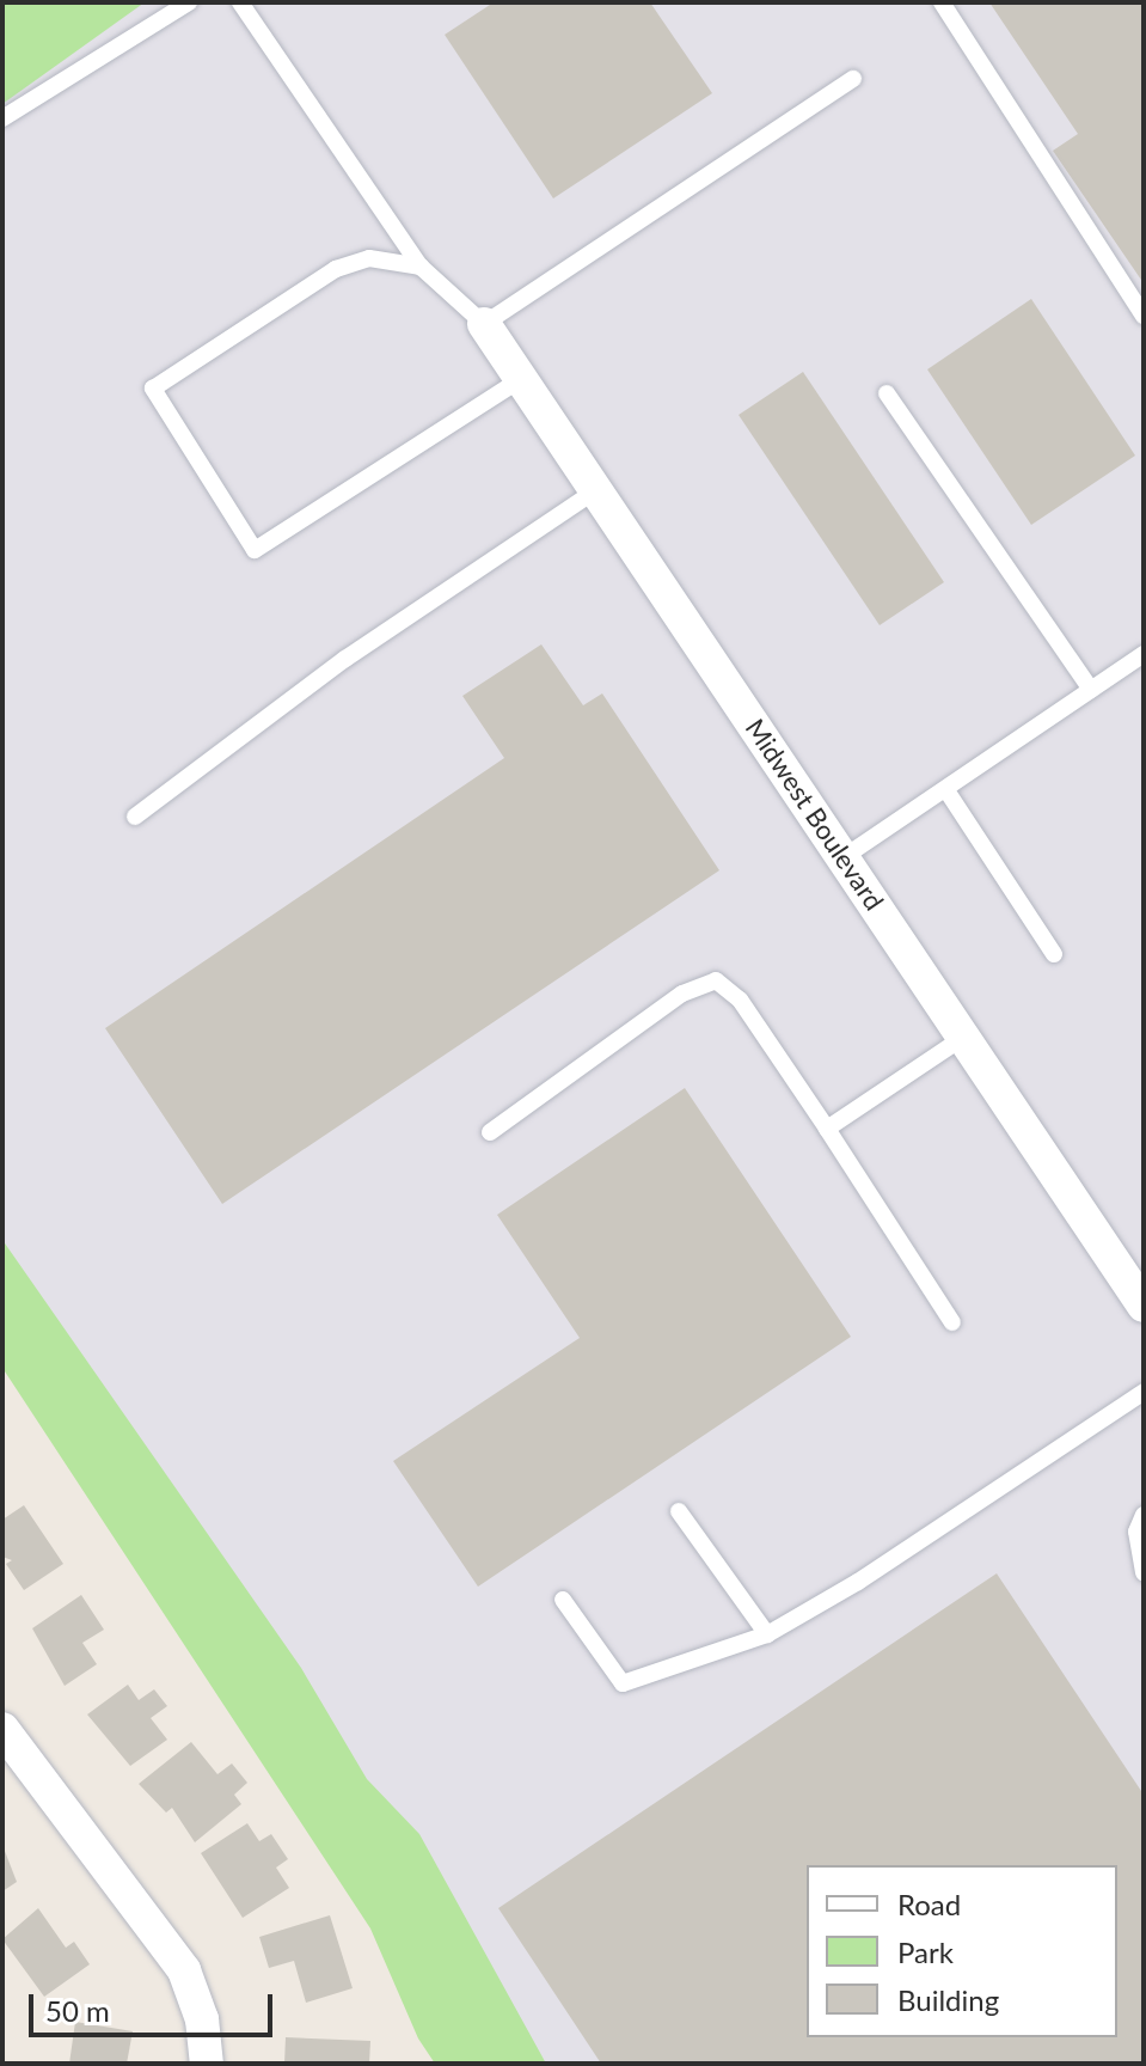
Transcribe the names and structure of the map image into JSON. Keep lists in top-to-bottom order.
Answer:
{
  "streets": {
    "street": ["Midwest Boulevard"]
  },
  "legend": ["Road", "Park", "Building"],
  "scale_bar": "50 m"
}
